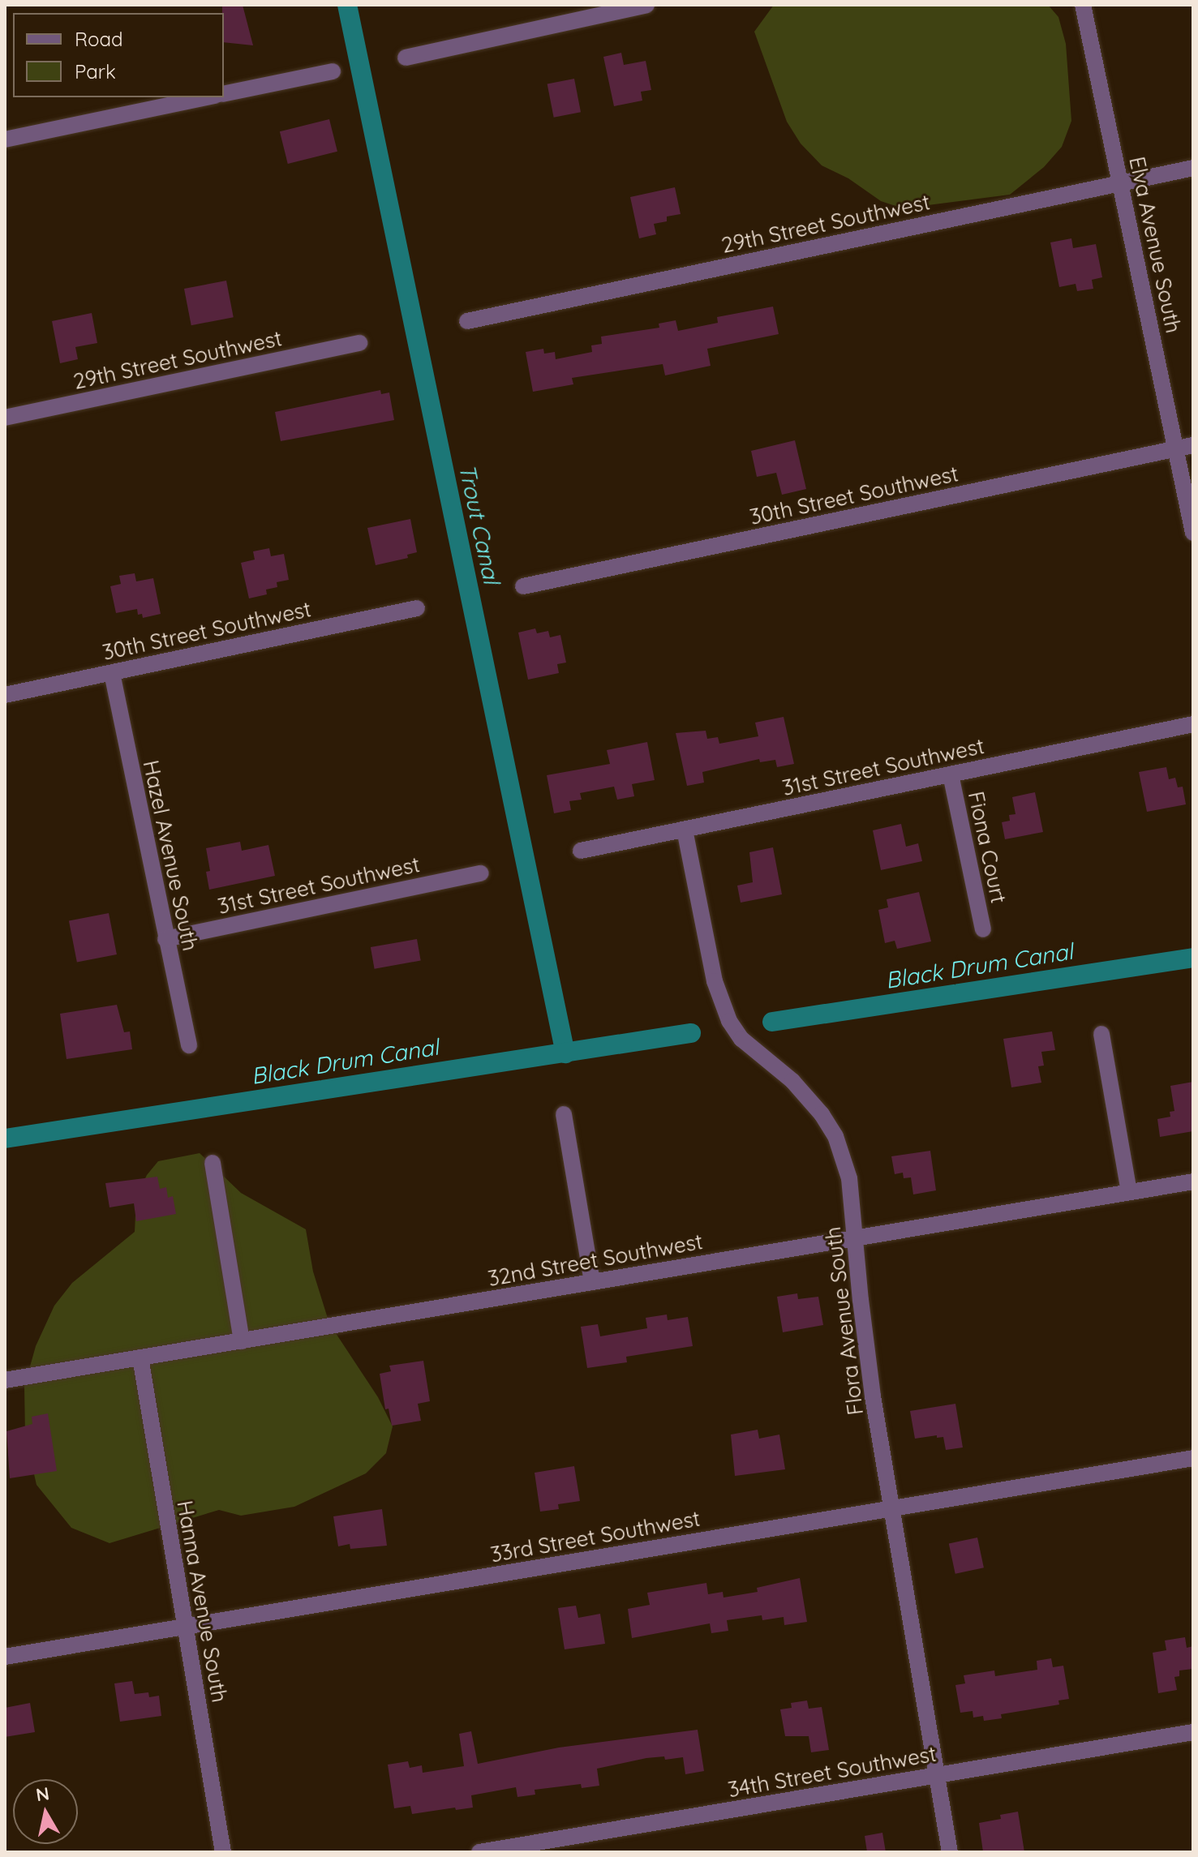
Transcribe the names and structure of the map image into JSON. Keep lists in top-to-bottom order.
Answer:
{
  "streets": {
    "street": [
      "29th Street Southwest",
      "Elva Avenue South",
      "30th Street Southwest",
      "31st Street Southwest",
      "Fiona Court",
      "Hazel Avenue South",
      "32nd Street Southwest",
      "Flora Avenue South",
      "33rd Street Southwest",
      "Hanna Avenue South",
      "34th Street Southwest"
    ]
  },
  "crossings": [
    ["29th Street Southwest", "Elva Avenue South"],
    ["Elva Avenue South", "30th Street Southwest"],
    ["30th Street Southwest", "Hazel Avenue South"],
    ["31st Street Southwest", "Fiona Court"],
    ["31st Street Southwest", "Hazel Avenue South"],
    ["31st Street Southwest", "Flora Avenue South"],
    ["32nd Street Southwest", "Flora Avenue South"],
    ["32nd Street Southwest", "Hanna Avenue South"],
    ["Flora Avenue South", "33rd Street Southwest"],
    ["Flora Avenue South", "34th Street Southwest"],
    ["33rd Street Southwest", "Hanna Avenue South"]
  ],
  "water": ["Trout Canal", "Black Drum Canal"],
  "legend": ["Road", "Park"],
  "north": "top"
}
